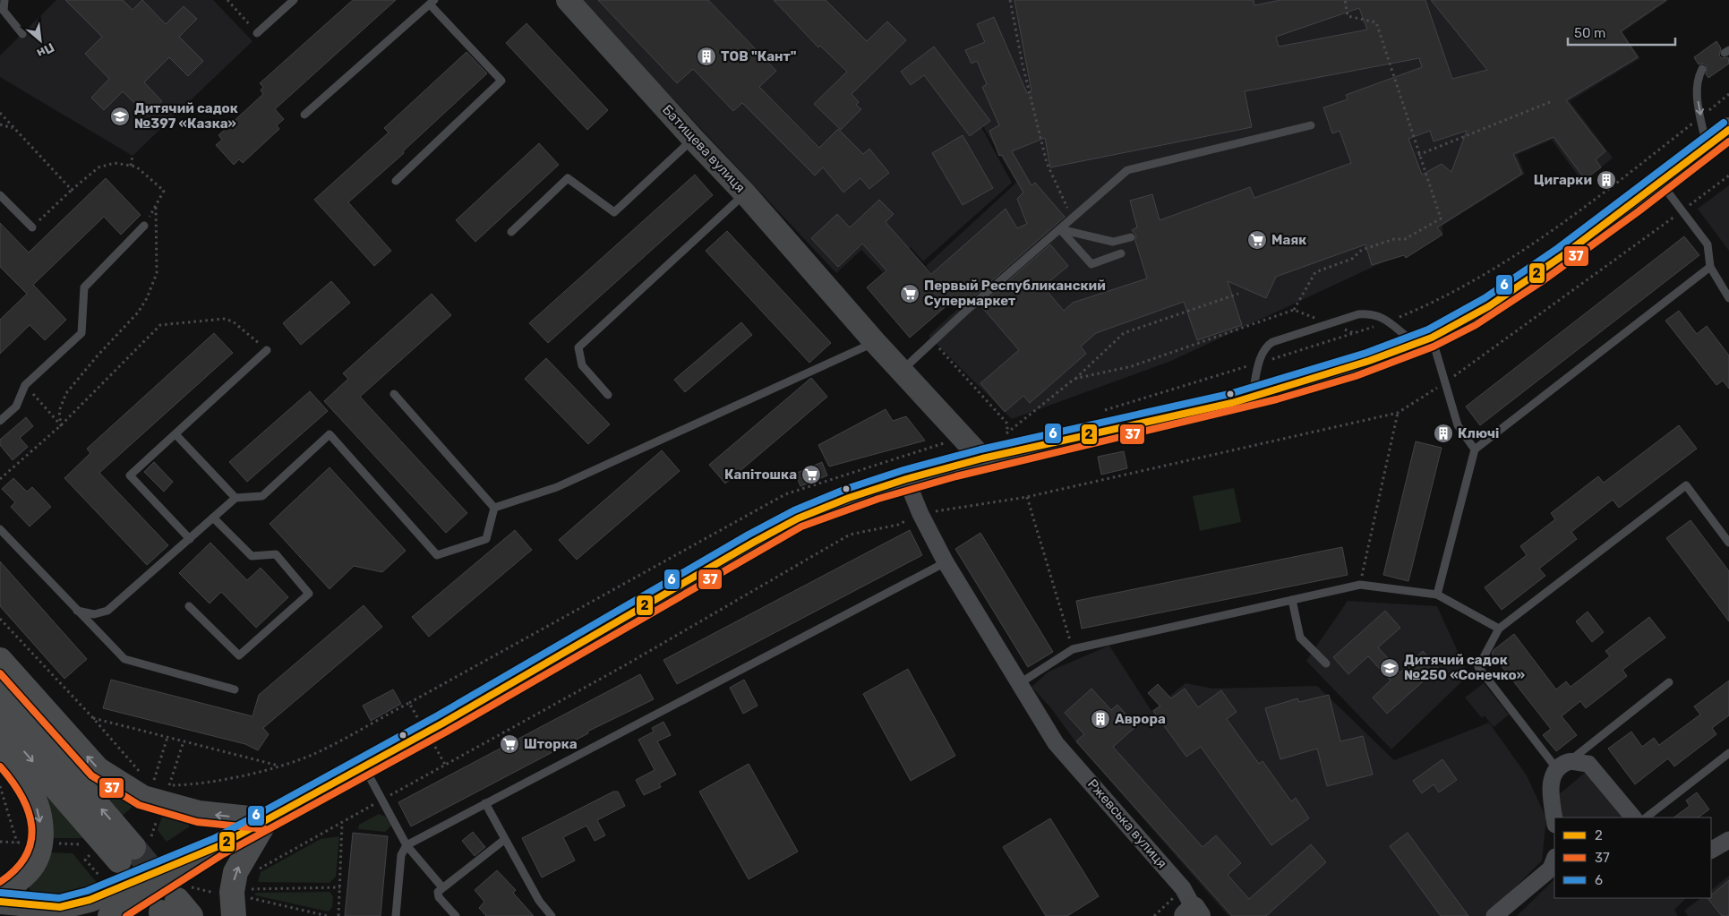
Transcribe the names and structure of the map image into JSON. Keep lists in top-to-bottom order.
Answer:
{
  "streets": {
    "street": ["Батищева вулиця", "Ржевська вулиця"]
  },
  "places": {
    "building": [
      "ТОВ \"Кант\"",
      "Цигарки",
      "Ключі",
      "Аврора"
    ],
    "school or university": ["Дитячий садок №397 «Казка»", "Дитячий садок №250 «Сонечко»"],
    "supermarket": [
      "Маяк",
      "Первый Республиканский Супермаркет",
      "Капітошка",
      "Шторка"
    ]
  },
  "lines": ["transit line 6", "transit line 2", "transit line 37"],
  "legend": ["2", "37", "6"],
  "scale_bar": "50 m",
  "north": "bottom right"
}
